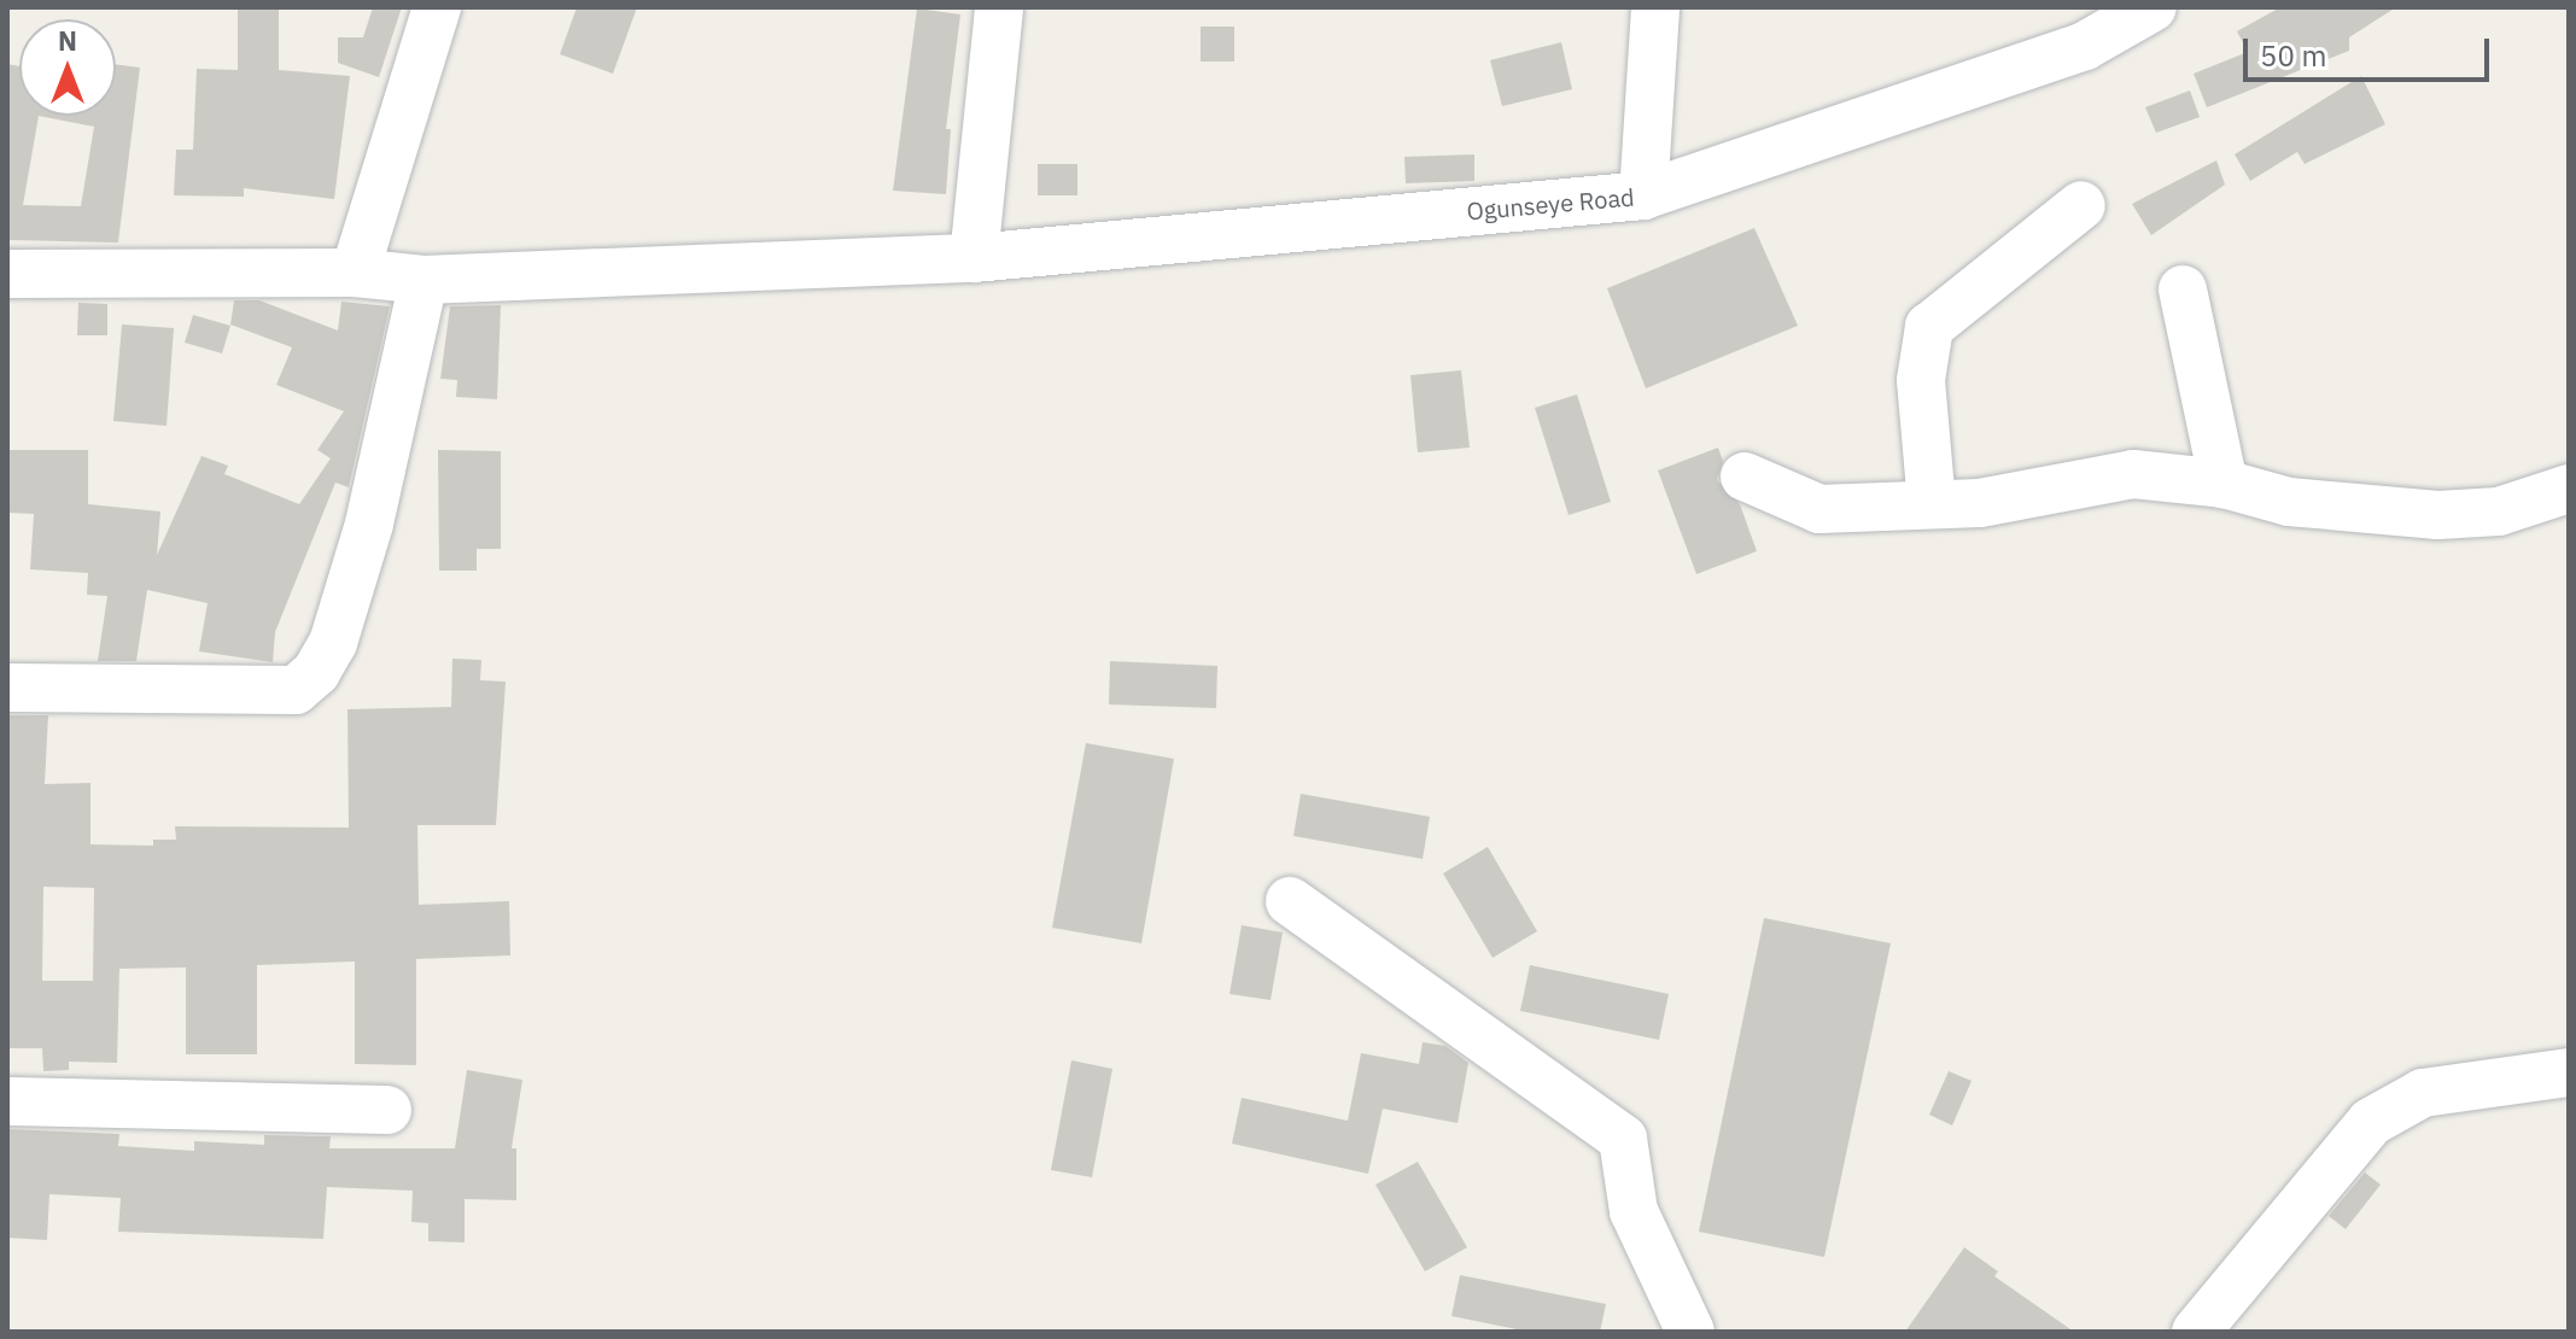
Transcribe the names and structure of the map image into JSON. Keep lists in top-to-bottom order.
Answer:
{
  "streets": {
    "street": ["Ogunseye Road"]
  },
  "scale_bar": "50 m",
  "north": "top"
}
